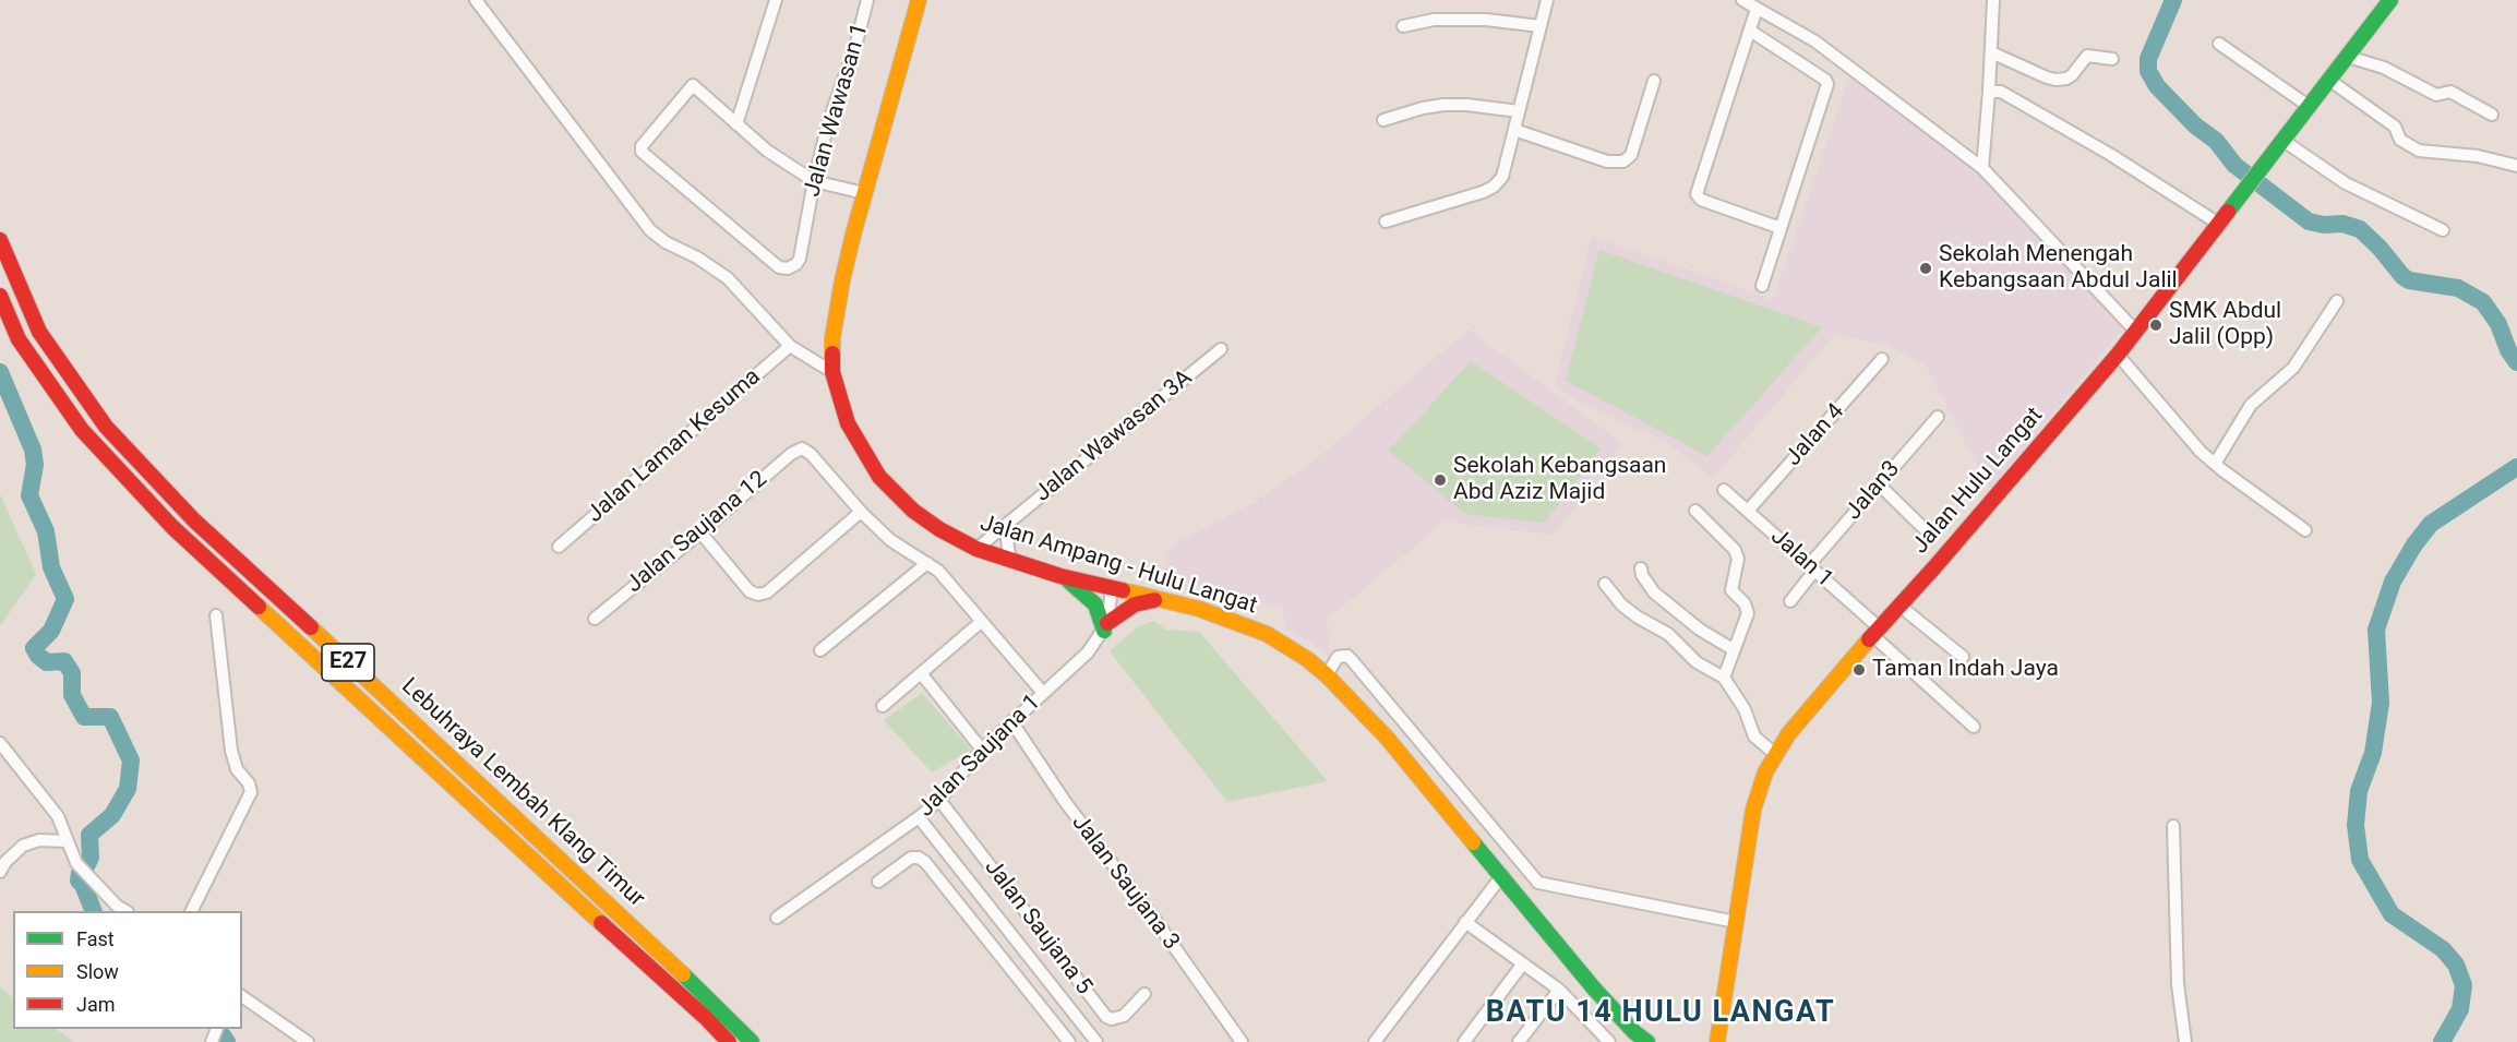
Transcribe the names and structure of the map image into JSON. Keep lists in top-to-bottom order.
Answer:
{
  "streets": {
    "main road": [
      "Jalan Hulu Langat",
      "Jalan Ampang - Hulu Langat",
      "E27",
      "Lebuhraya Lembah Klang Timur"
    ],
    "street": [
      "Jalan Wawasan 1",
      "Jalan 4",
      "Jalan Wawasan 3A",
      "Jalan Laman Kesuma",
      "Jalan3",
      "Jalan Saujana 12",
      "Jalan 1",
      "Jalan Saujana 1",
      "Jalan Saujana 3",
      "Jalan Saujana 5"
    ]
  },
  "crossings": [
    ["Jalan 4", "Jalan 1"],
    ["Jalan Wawasan 3A", "Jalan Ampang - Hulu Langat"],
    ["Jalan Hulu Langat", "Jalan 1"],
    ["Jalan3", "Jalan 1"],
    ["Jalan Saujana 1", "Jalan Saujana 3"],
    ["Jalan Saujana 1", "Jalan Saujana 5"]
  ],
  "districts": ["BATU 14 HULU LANGAT"],
  "places": [
    "Sekolah Menengah Kebangsaan Abdul Jalil",
    "SMK Abdul Jalil (Opp)",
    "Sekolah Kebangsaan Abd Aziz Majid",
    "Taman Indah Jaya"
  ],
  "legend": ["Fast", "Slow", "Jam"]
}
